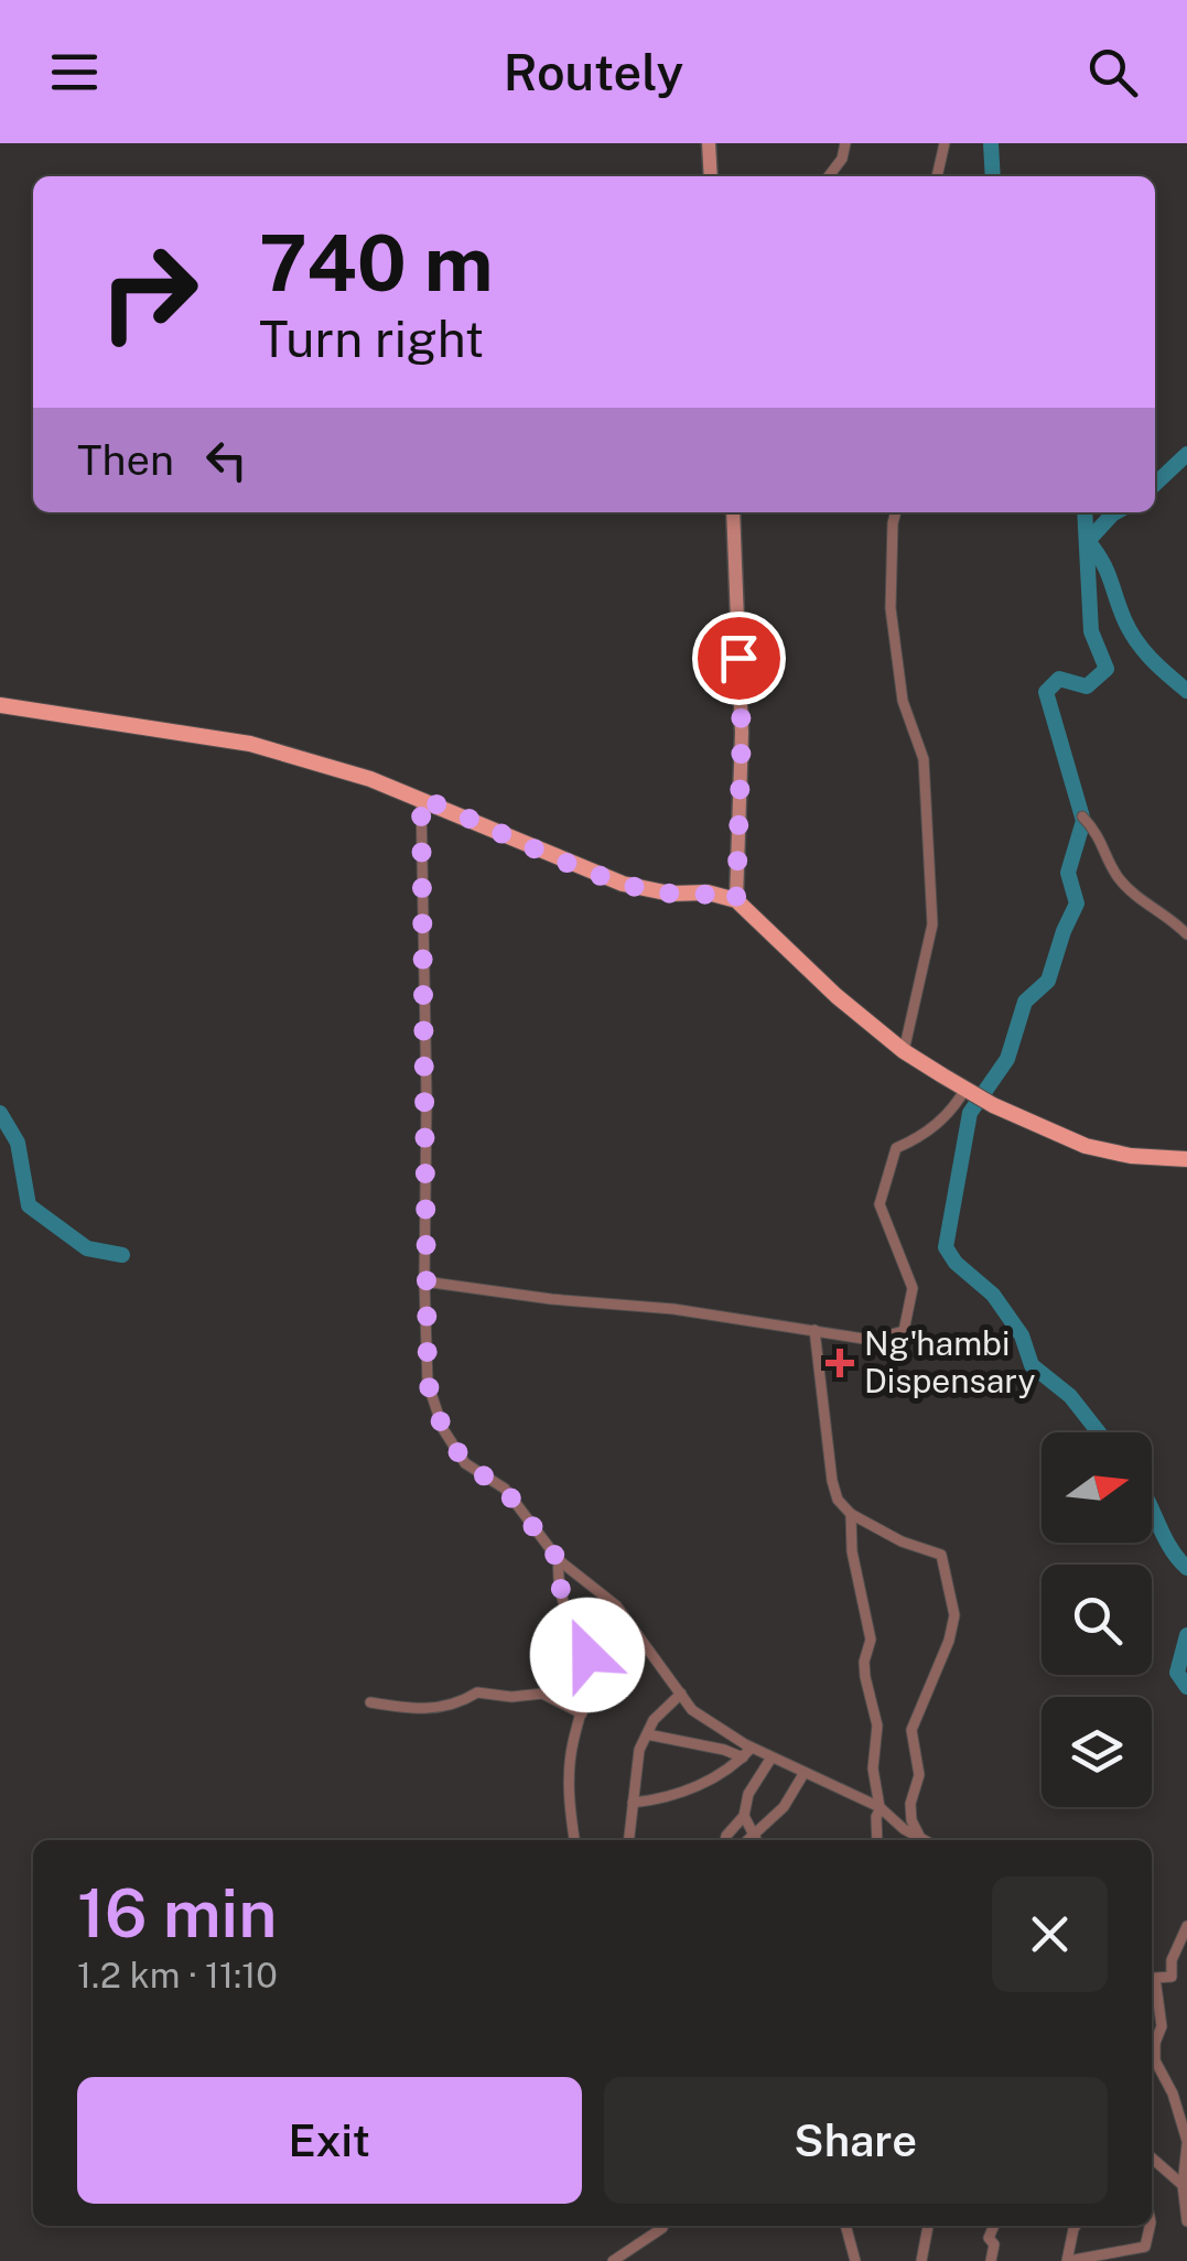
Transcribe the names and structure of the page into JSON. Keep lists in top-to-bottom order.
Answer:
{
  "places": {
    "health": ["Ng'hambi Dispensary"]
  },
  "north": "right",
  "page": {
    "header": "Routely",
    "turn": ["740 m", "Turn right"],
    "then": "Then",
    "heading": ["16 min", "1.2 km · 11:10"],
    "buttons": ["Exit", "Share"]
  }
}
